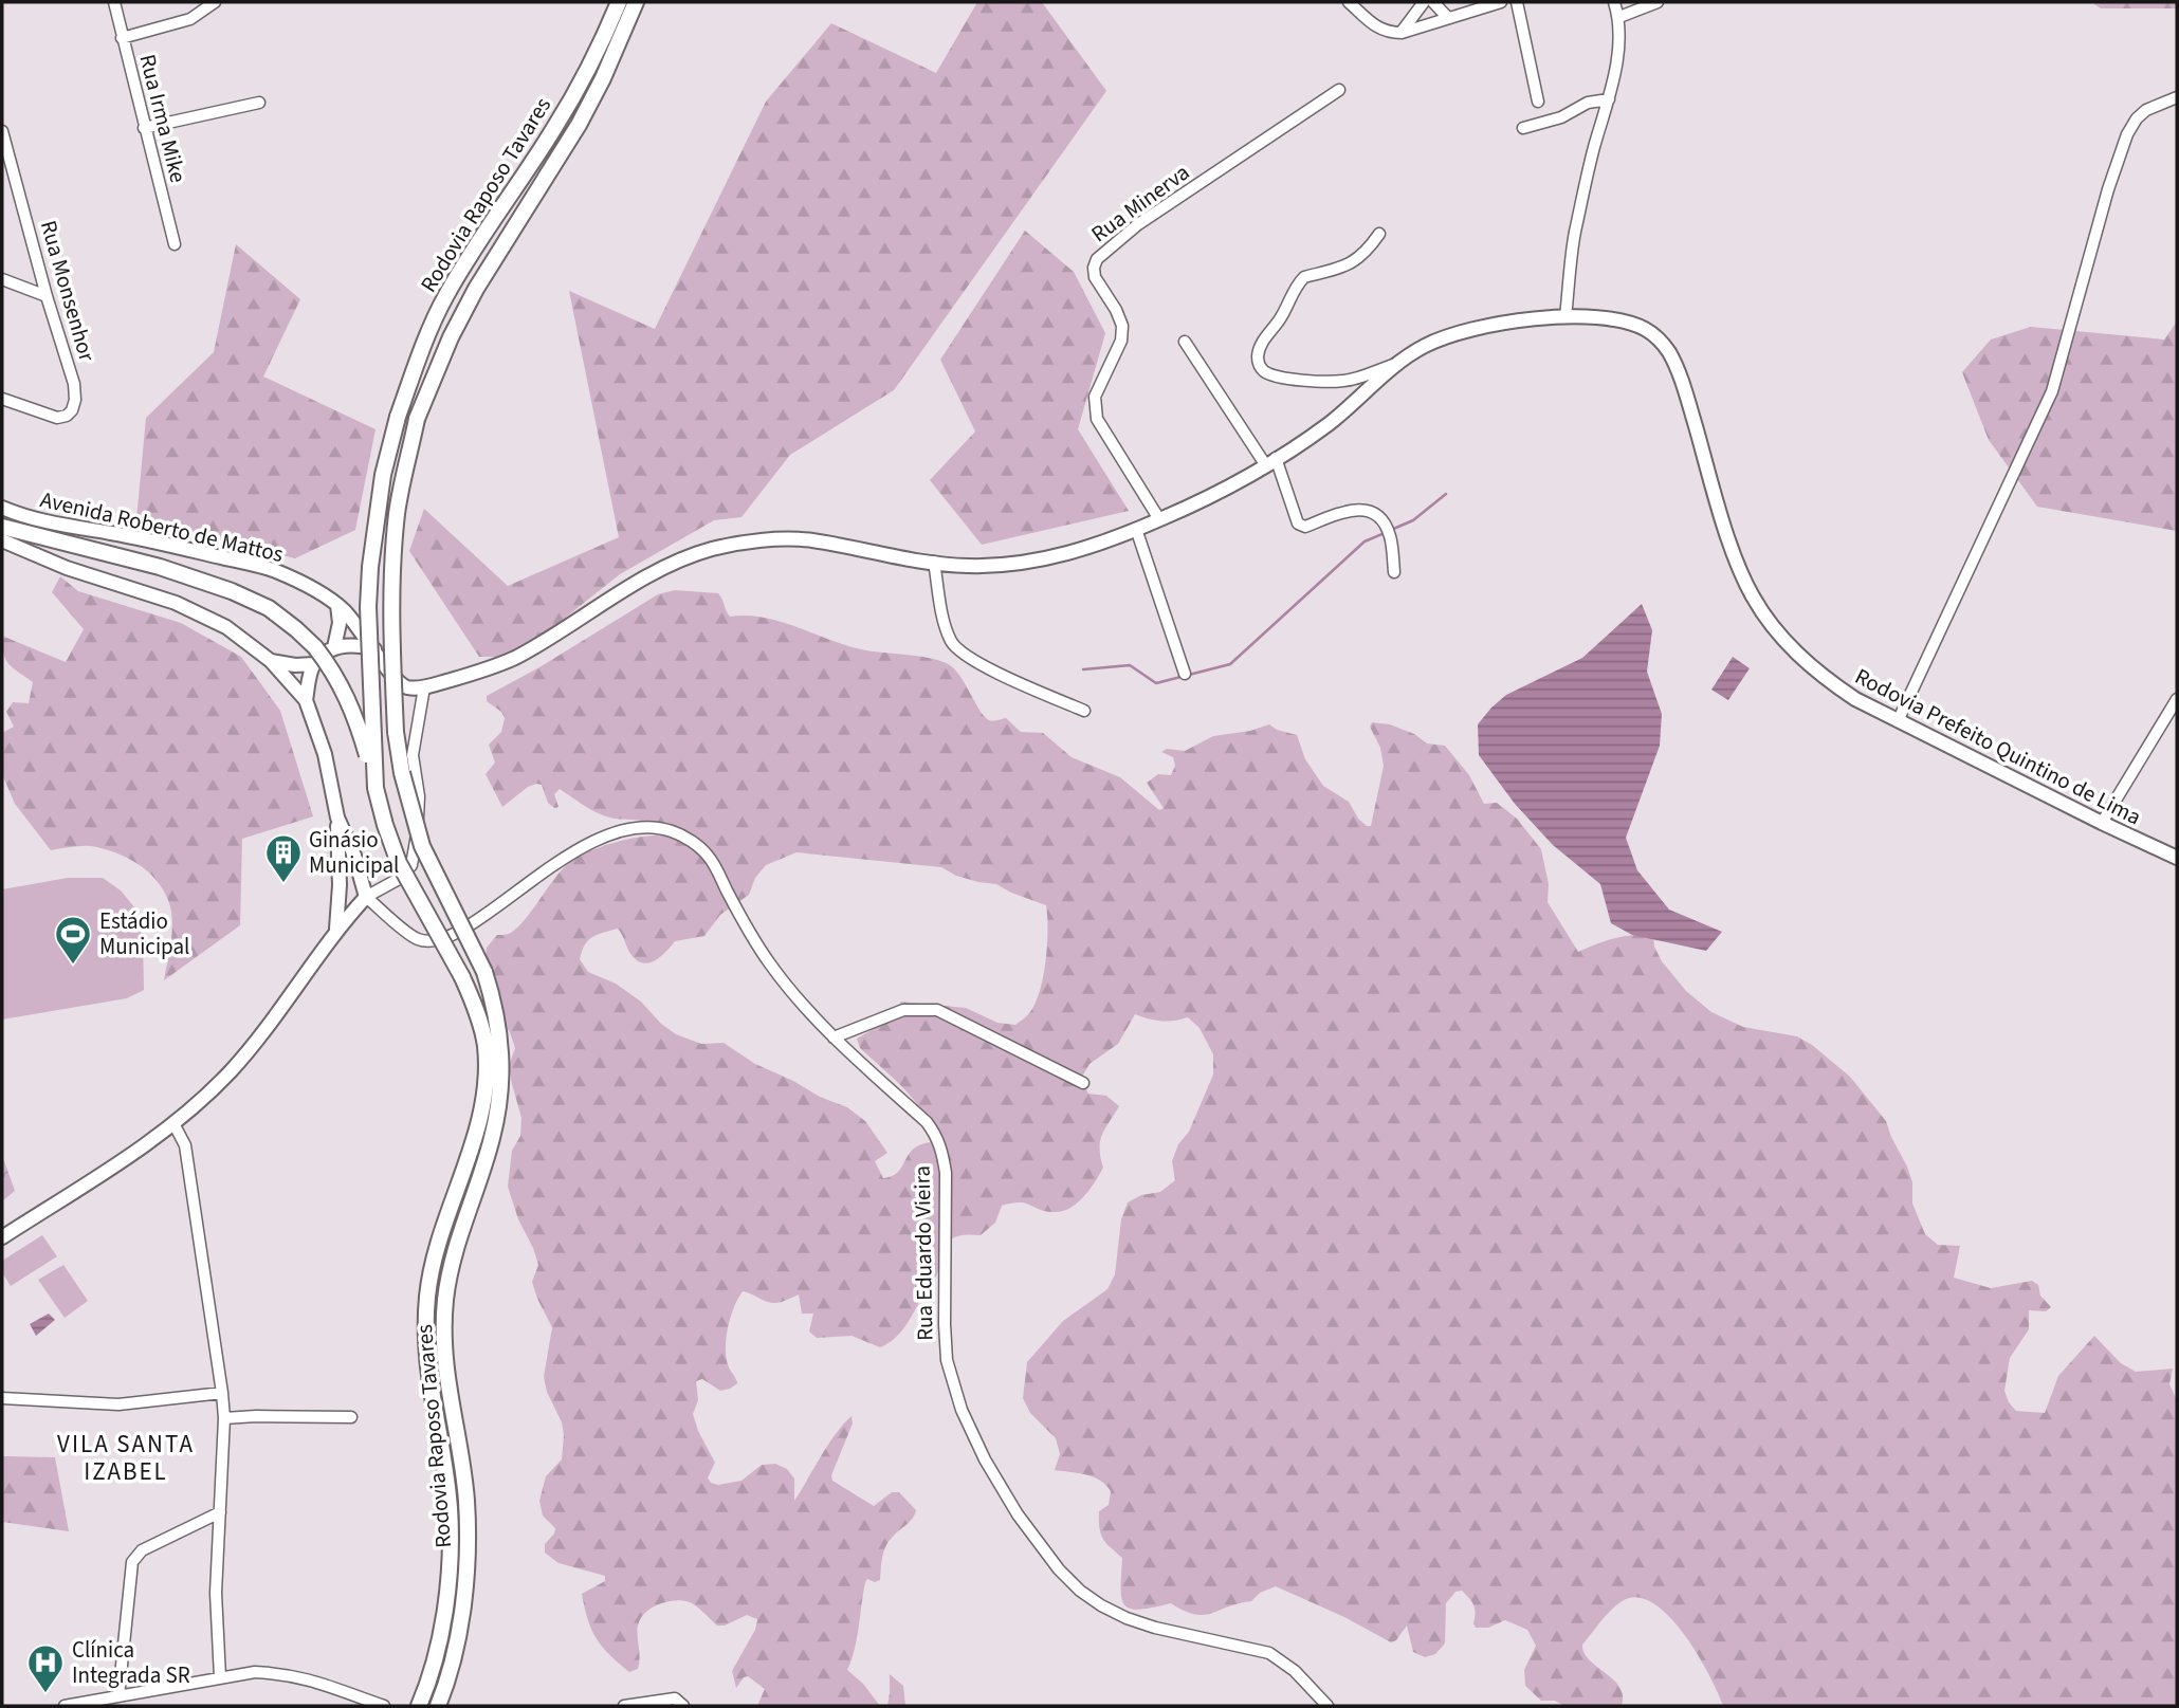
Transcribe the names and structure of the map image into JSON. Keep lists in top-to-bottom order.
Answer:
{
  "streets": {
    "highway": ["Rodovia Raposo Tavares"],
    "main road": ["Avenida Roberto de Mattos", "Rodovia Prefeito Quintino de Lima"],
    "street": [
      "Rua Irma Mike",
      "Rua Minerva",
      "Rua Monsenhor",
      "Rua Eduardo Vieira"
    ]
  },
  "crossings": [
    ["Rua Minerva", "Rodovia Prefeito Quintino de Lima"],
    ["Avenida Roberto de Mattos", "Rodovia Prefeito Quintino de Lima"]
  ],
  "districts": ["VILA SANTA IZABEL"],
  "places": {
    "building": ["Ginásio Municipal"],
    "sports": ["Estádio Municipal"],
    "hospital": ["Clínica Integrada SR"]
  }
}
